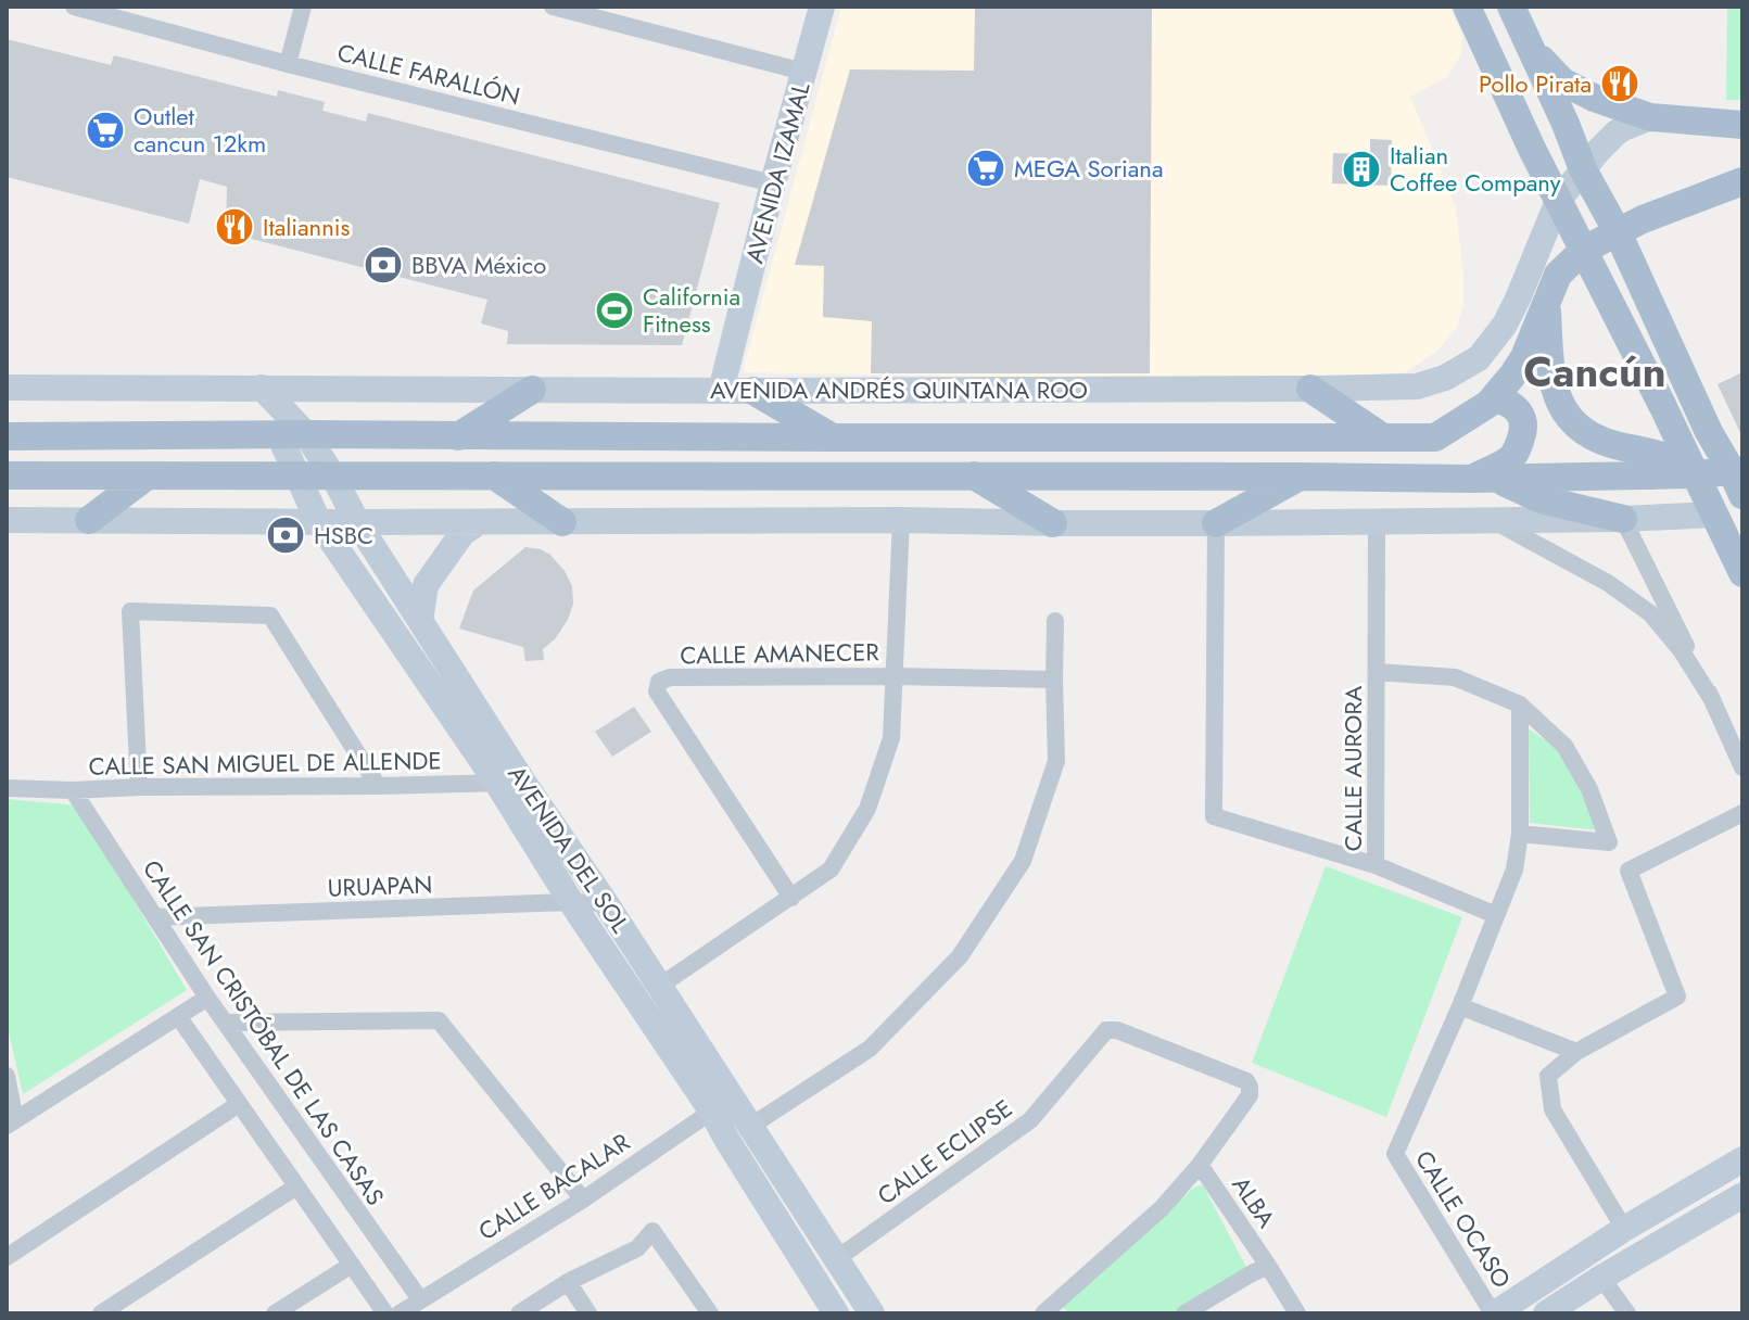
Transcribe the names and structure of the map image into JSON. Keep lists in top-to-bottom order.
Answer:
{
  "streets": {
    "main road": ["AVENIDA ANDRÉS QUINTANA ROO"],
    "street": [
      "CALLE FARALLÓN",
      "AVENIDA IZAMAL",
      "CALLE AMANECER",
      "CALLE SAN MIGUEL DE ALLENDE",
      "CALLE AURORA",
      "AVENIDA DEL SOL",
      "URUAPAN",
      "CALLE SAN CRISTÓBAL DE LAS CASAS",
      "CALLE ECLIPSE",
      "CALLE BACALAR",
      "ALBA",
      "CALLE OCASO"
    ]
  },
  "crossings": [
    ["CALLE FARALLÓN", "AVENIDA IZAMAL"],
    ["AVENIDA IZAMAL", "AVENIDA ANDRÉS QUINTANA ROO"],
    ["AVENIDA ANDRÉS QUINTANA ROO", "AVENIDA DEL SOL"],
    ["CALLE SAN MIGUEL DE ALLENDE", "AVENIDA DEL SOL"],
    ["CALLE SAN MIGUEL DE ALLENDE", "CALLE SAN CRISTÓBAL DE LAS CASAS"],
    ["AVENIDA DEL SOL", "URUAPAN"],
    ["AVENIDA DEL SOL", "CALLE ECLIPSE"],
    ["AVENIDA DEL SOL", "CALLE BACALAR"],
    ["URUAPAN", "CALLE SAN CRISTÓBAL DE LAS CASAS"],
    ["CALLE SAN CRISTÓBAL DE LAS CASAS", "CALLE BACALAR"],
    ["CALLE ECLIPSE", "ALBA"]
  ],
  "districts": ["Cancún"],
  "places": {
    "restaurant": ["Pollo Pirata", "Italiannis"],
    "supermarket": ["Outlet cancun 12km", "MEGA Soriana"],
    "building": ["Italian Coffee Company"],
    "bank": ["BBVA México", "HSBC"],
    "sports": ["California Fitness"]
  }
}
